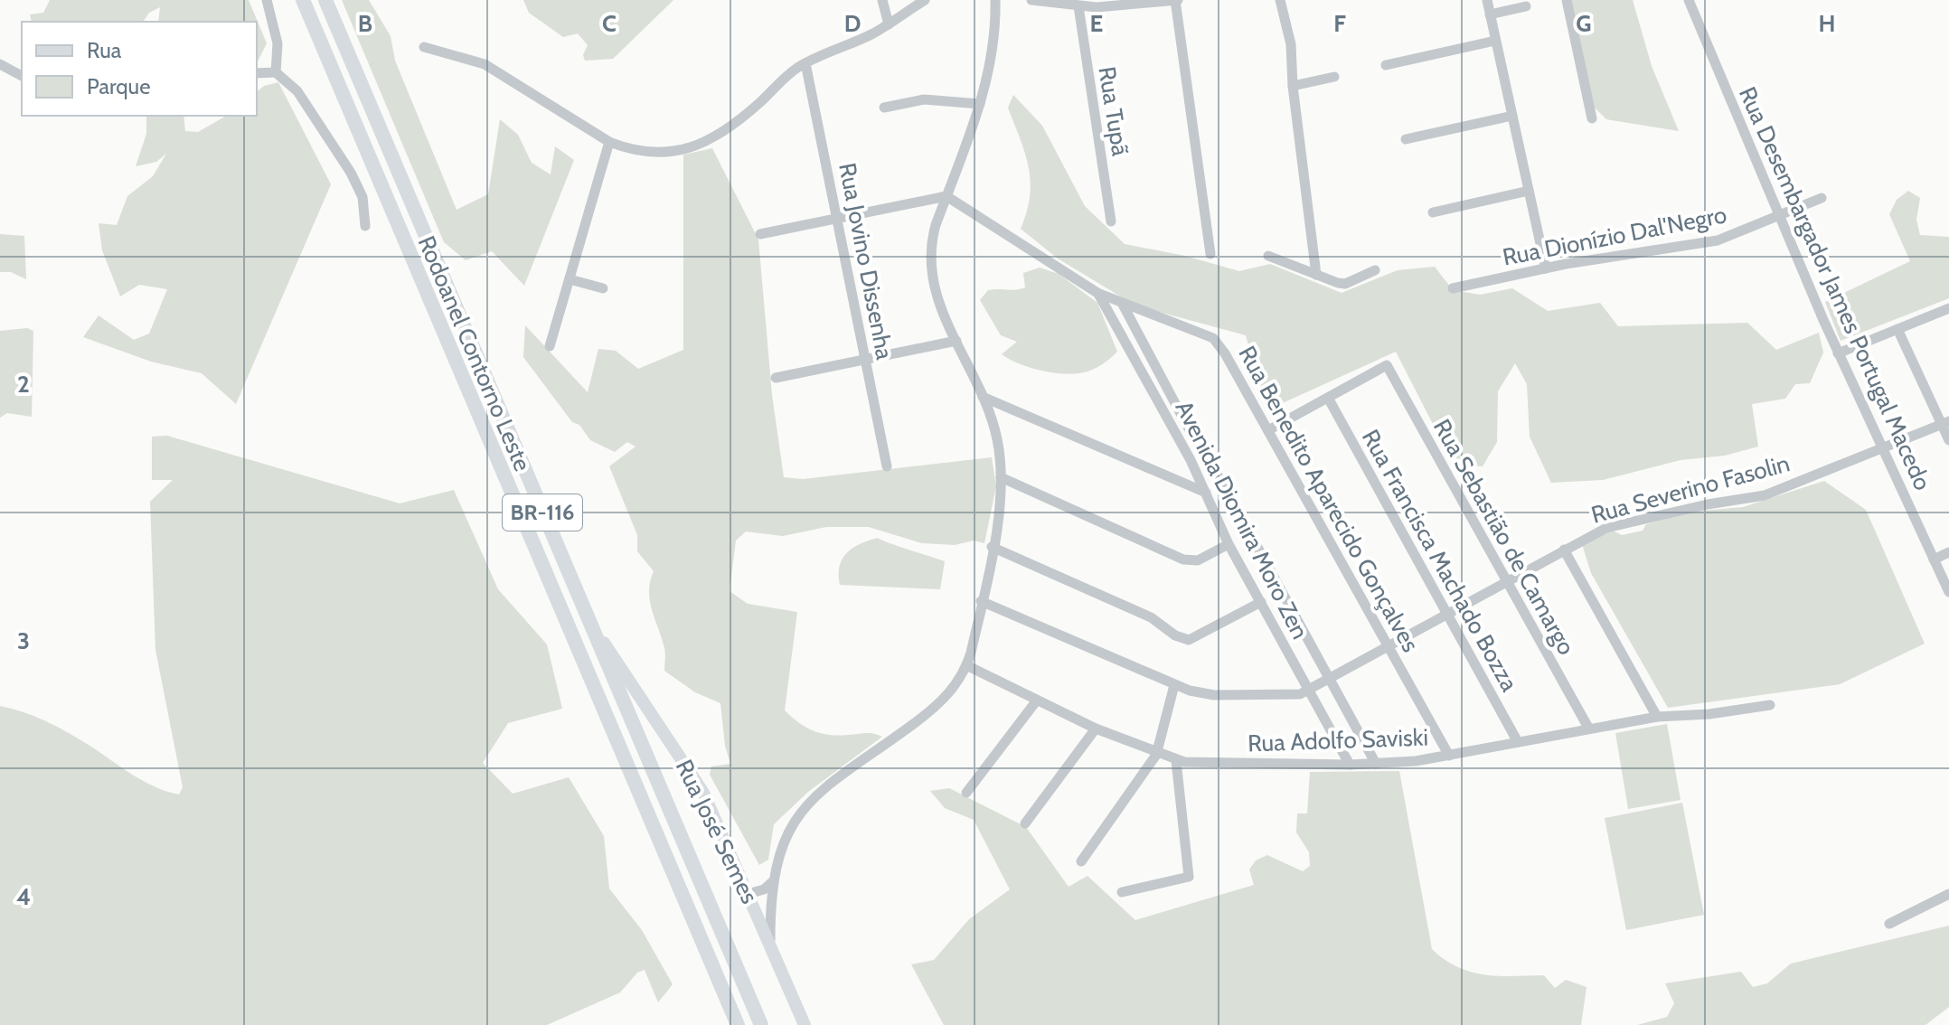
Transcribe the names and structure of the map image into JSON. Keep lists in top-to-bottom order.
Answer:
{
  "streets": {
    "highway": ["Rodoanel Contorno Leste", "BR-116"],
    "main road": ["Rua José Semes"],
    "street": [
      "Rua Tupã",
      "Rua Dionízio Dal'Negro",
      "Rua Jovino Dissenha",
      "Rua Desembargador James Portugal Macedo",
      "Rua Severino Fasolin",
      "Rua Benedito Aparecido Gonçalves",
      "Avenida Diomira Moro Zen",
      "Rua Sebastião de Camargo",
      "Rua Francisca Machado Bozza",
      "Rua Adolfo Saviski"
    ]
  },
  "crossings": [
    ["Rua Dionízio Dal'Negro", "Rua Desembargador James Portugal Macedo"],
    ["Rua Desembargador James Portugal Macedo", "Rua Severino Fasolin"],
    ["Rodoanel Contorno Leste", "Rua José Semes"],
    ["Rua Severino Fasolin", "Rua Benedito Aparecido Gonçalves"],
    ["Rua Severino Fasolin", "Avenida Diomira Moro Zen"],
    ["Rua Severino Fasolin", "Rua Sebastião de Camargo"],
    ["Rua Severino Fasolin", "Rua Francisca Machado Bozza"],
    ["Rua Benedito Aparecido Gonçalves", "Avenida Diomira Moro Zen"],
    ["Rua Benedito Aparecido Gonçalves", "Rua Adolfo Saviski"],
    ["Avenida Diomira Moro Zen", "Rua Adolfo Saviski"],
    ["Rua Sebastião de Camargo", "Rua Francisca Machado Bozza"],
    ["Rua Sebastião de Camargo", "Rua Adolfo Saviski"],
    ["Rua Francisca Machado Bozza", "Rua Adolfo Saviski"]
  ],
  "legend": ["Rua", "Parque"],
  "grid": {
    "columns": [
      "B",
      "C",
      "D",
      "E",
      "F",
      "G",
      "H"
    ],
    "rows": ["2", "3", "4"]
  }
}
